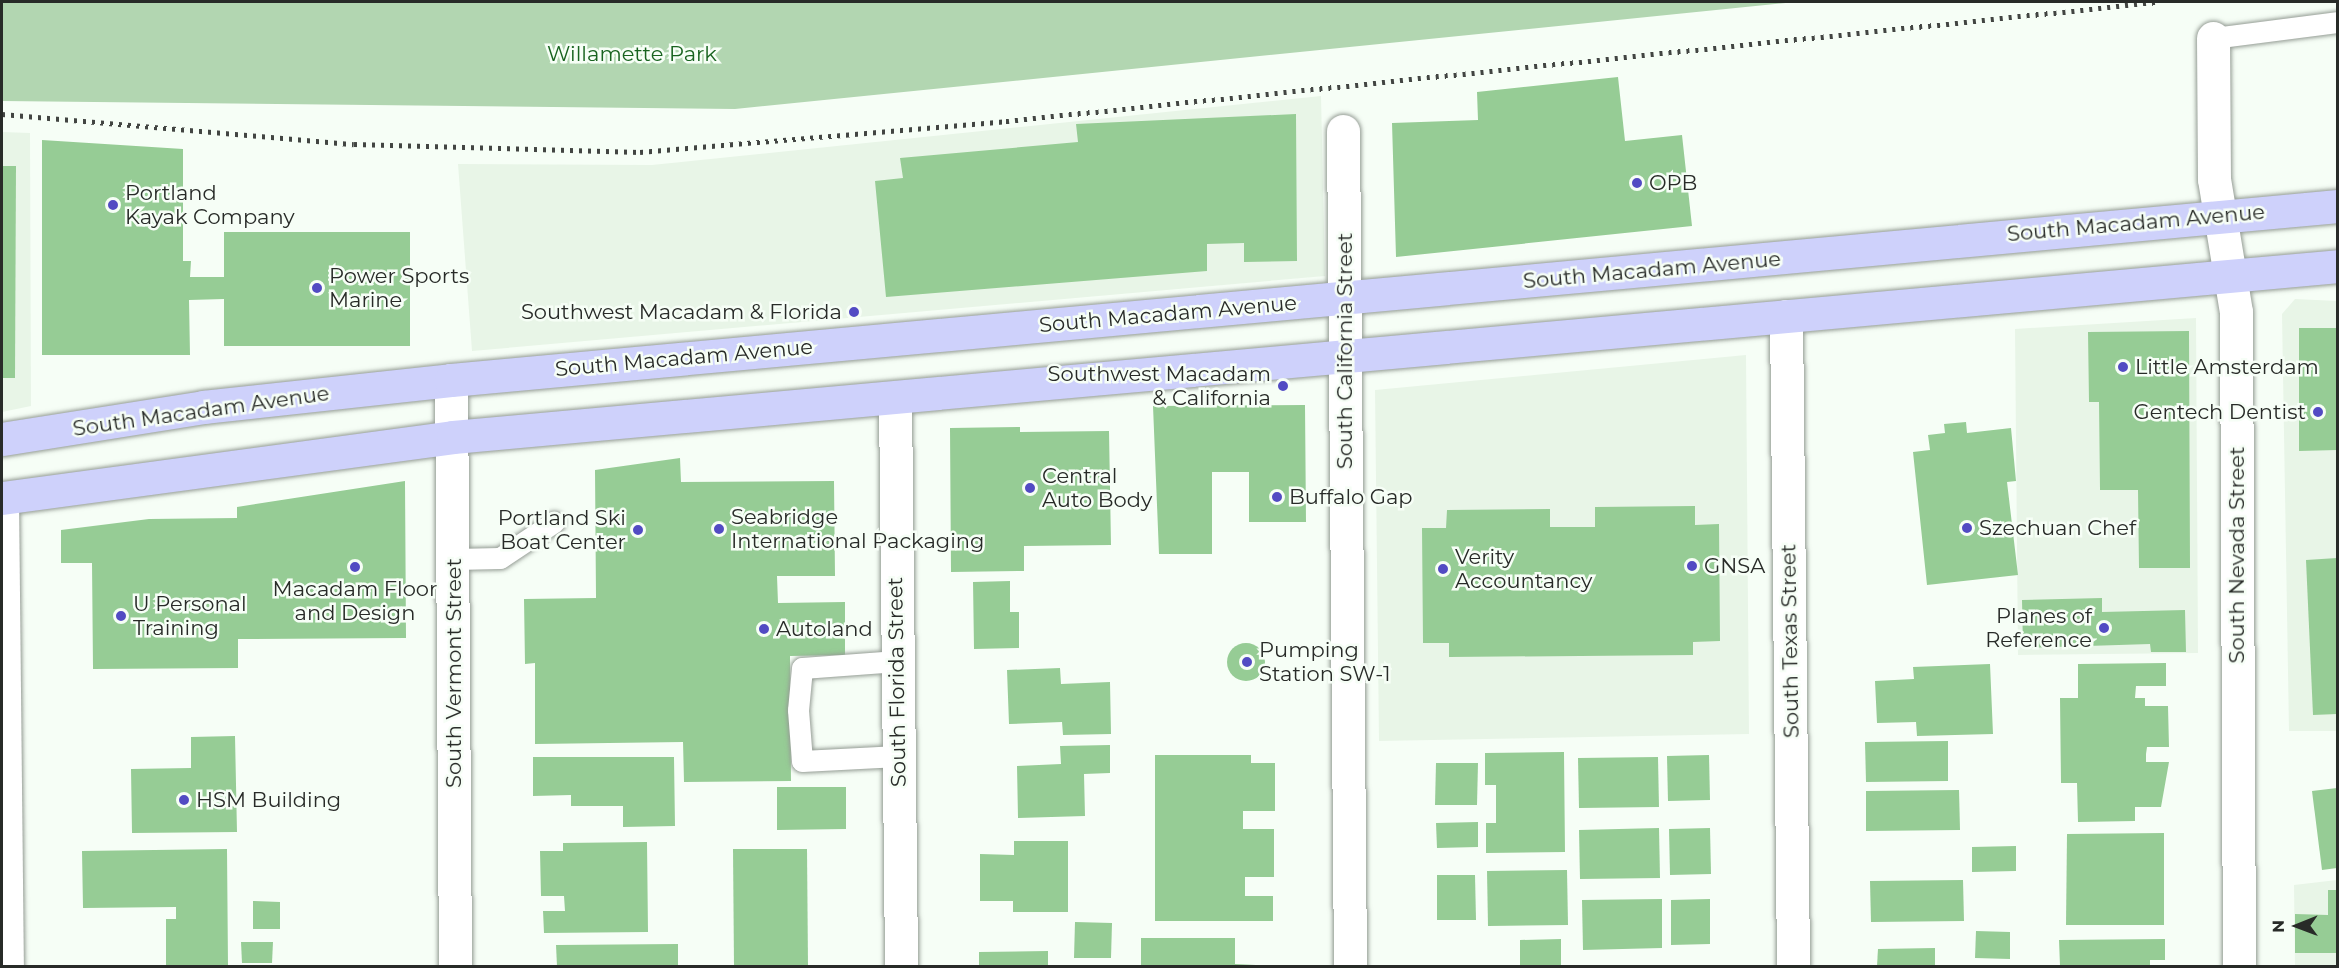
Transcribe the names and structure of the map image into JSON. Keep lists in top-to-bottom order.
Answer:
{
  "streets": {
    "main road": ["South Macadam Avenue"],
    "street": [
      "South California Street",
      "South Nevada Street",
      "South Texas Street",
      "South Vermont Street",
      "South Florida Street"
    ]
  },
  "crossings": [
    ["South Macadam Avenue", "South California Street"],
    ["South Macadam Avenue", "South Nevada Street"],
    ["South Macadam Avenue", "South Vermont Street"]
  ],
  "parks": ["Willamette Park"],
  "places": [
    "OPB",
    "Portland Kayak Company",
    "Power Sports Marine",
    "Southwest Macadam & Florida",
    "Little Amsterdam",
    "Southwest Macadam & California",
    "Gentech Dentist",
    "Central Auto Body",
    "Buffalo Gap",
    "Szechuan Chef",
    "Seabridge International Packaging",
    "Portland Ski Boat Center",
    "GNSA",
    "Macadam Floor and Design",
    "Verity Accountancy",
    "U Personal Training",
    "Planes of Reference",
    "Autoland",
    "Pumping Station SW-1",
    "HSM Building"
  ],
  "north": "left"
}
